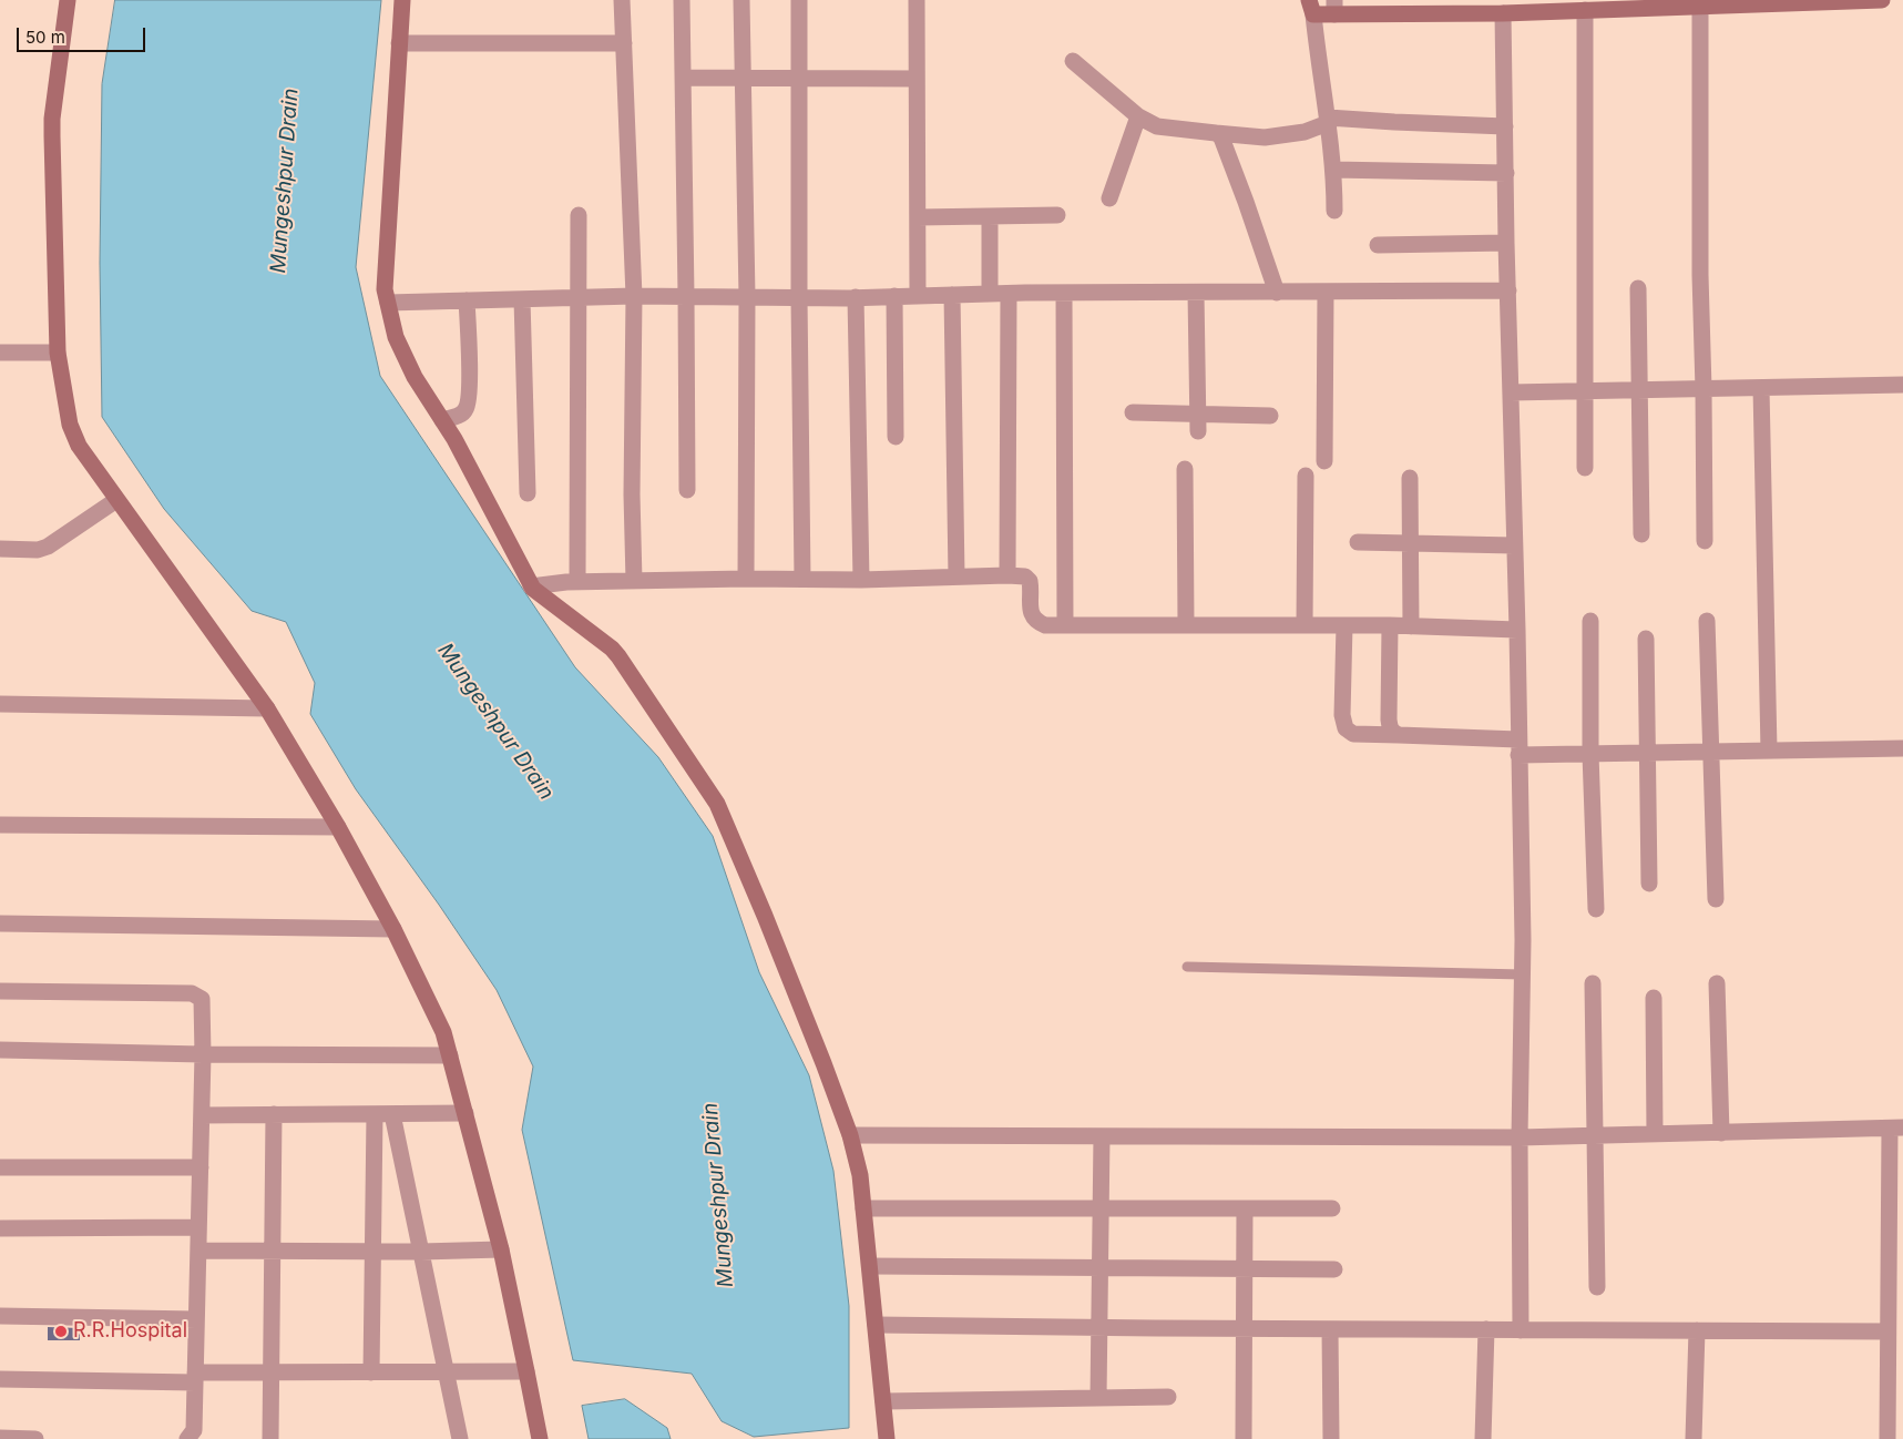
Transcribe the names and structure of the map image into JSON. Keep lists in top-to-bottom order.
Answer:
{
  "water": ["Mungeshpur Drain"],
  "places": ["R.R.Hospital"],
  "scale_bar": "50 m"
}
